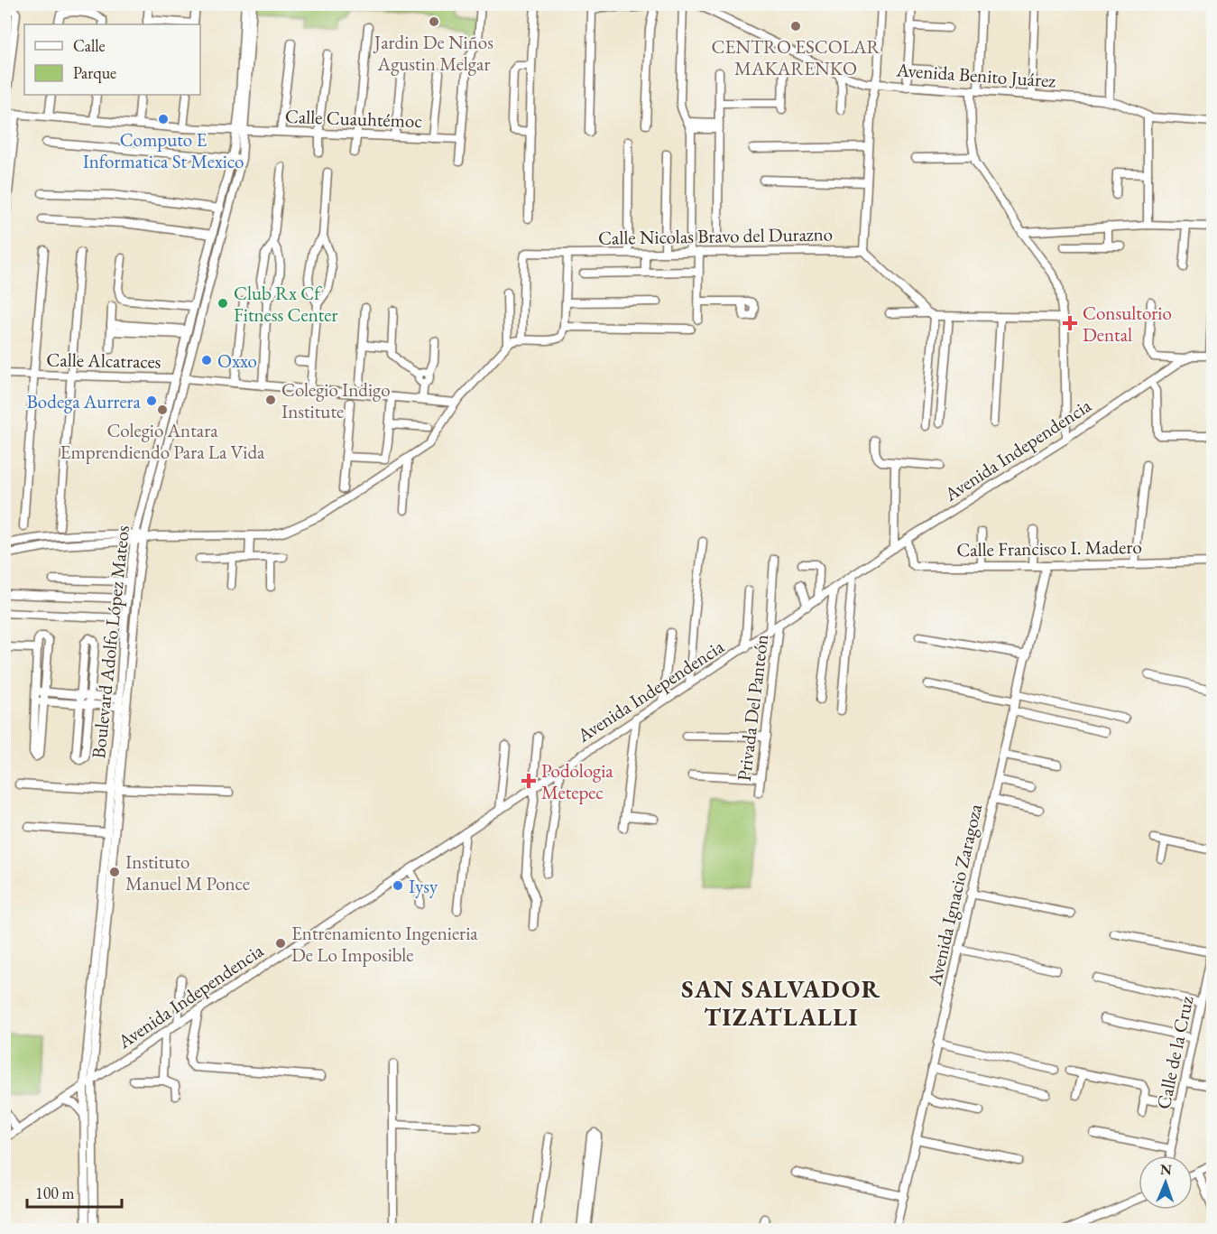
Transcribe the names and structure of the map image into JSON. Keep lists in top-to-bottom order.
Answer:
{
  "streets": {
    "street": [
      "Avenida Benito Juárez",
      "Calle Cuauhtémoc",
      "Calle Nicolas Bravo del Durazno",
      "Calle Alcatraces",
      "Avenida Independencia",
      "Calle Francisco I. Madero",
      "Boulevard Adolfo López Mateos",
      "Privada Del Panteón",
      "Avenida Ignacio Zaragoza",
      "Calle de la Cruz"
    ]
  },
  "crossings": [
    ["Calle Cuauhtémoc", "Boulevard Adolfo López Mateos"],
    ["Calle Alcatraces", "Boulevard Adolfo López Mateos"],
    ["Avenida Independencia", "Calle Francisco I. Madero"],
    ["Avenida Independencia", "Boulevard Adolfo López Mateos"],
    ["Avenida Independencia", "Privada Del Panteón"],
    ["Calle Francisco I. Madero", "Avenida Ignacio Zaragoza"]
  ],
  "districts": ["SAN SALVADOR TIZATLALLI"],
  "places": {
    "other": [
      "Jardin De Niños Agustin Melgar",
      "CENTRO ESCOLAR MAKARENKO",
      "Computo E Informatica St Mexico",
      "Club Rx Cf Fitness Center",
      "Oxxo",
      "Colegio Indigo Institute",
      "Bodega Aurrera",
      "Colegio Antara Emprendiendo Para La Vida",
      "Instituto Manuel M Ponce",
      "Iysy",
      "Entrenamiento Ingenieria De Lo Imposible"
    ],
    "health": ["Consultorio Dental", "Podologia Metepec"]
  },
  "legend": ["Calle", "Parque"],
  "scale_bar": "100 m",
  "north": "top"
}
